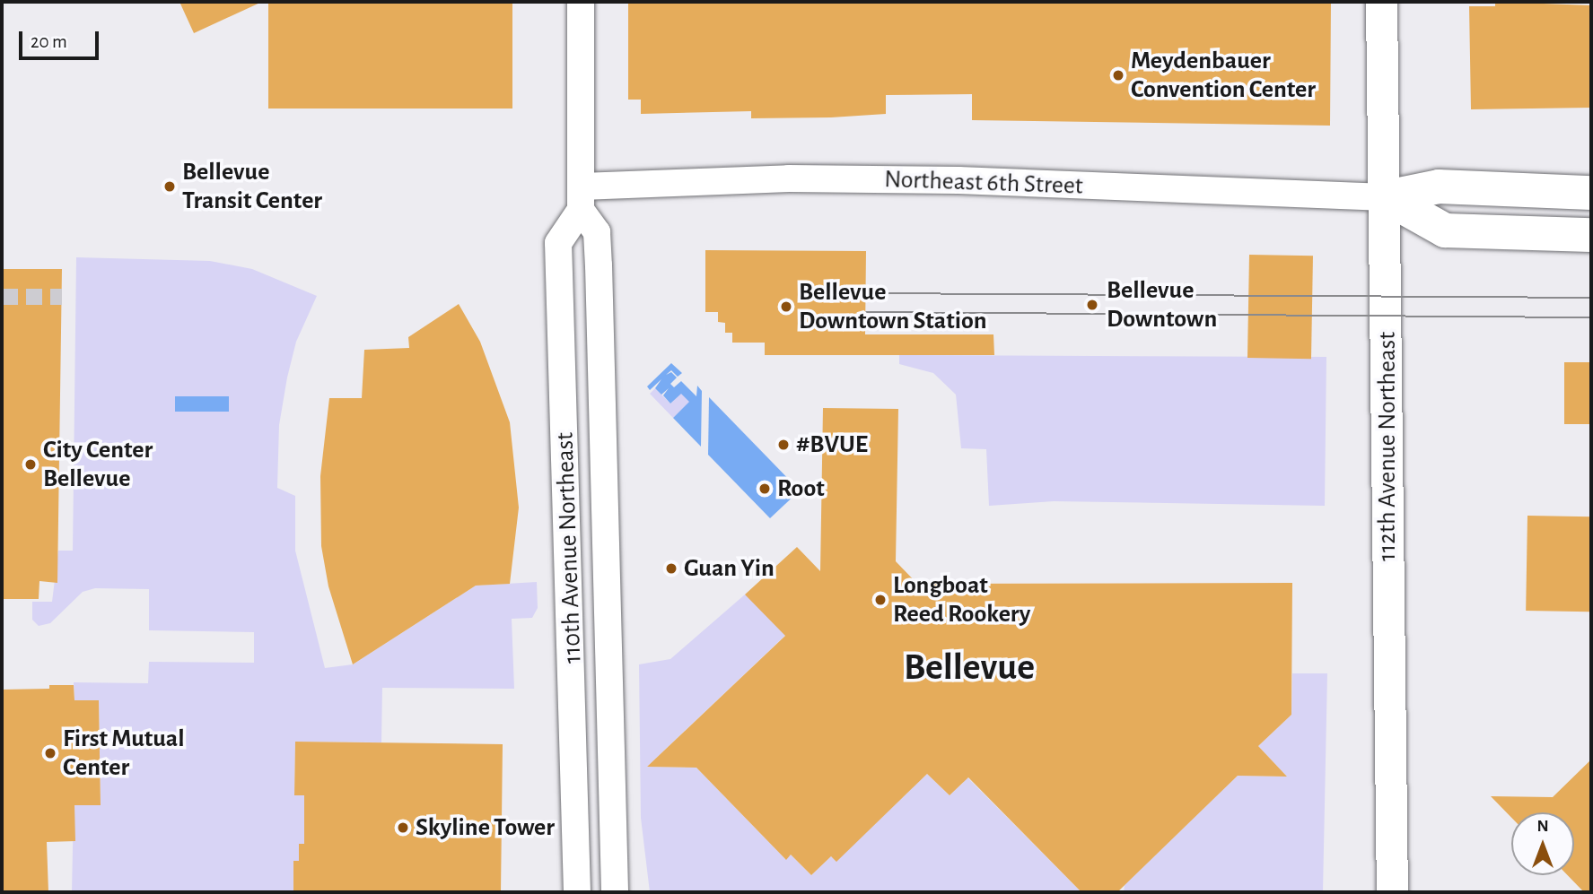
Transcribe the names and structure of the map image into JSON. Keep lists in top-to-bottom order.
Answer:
{
  "streets": {
    "main road": ["112th Avenue Northeast"],
    "street": ["Northeast 6th Street", "110th Avenue Northeast"]
  },
  "crossings": [
    ["Northeast 6th Street", "112th Avenue Northeast"],
    ["Northeast 6th Street", "110th Avenue Northeast"]
  ],
  "districts": ["Bellevue"],
  "places": [
    "Meydenbauer Convention Center",
    "Bellevue Transit Center",
    "Bellevue Downtown",
    "Bellevue Downtown Station",
    "#BVUE",
    "City Center Bellevue",
    "Root",
    "Guan Yin",
    "Longboat Reed Rookery",
    "First Mutual Center",
    "Skyline Tower"
  ],
  "scale_bar": "20 m",
  "north": "top"
}
